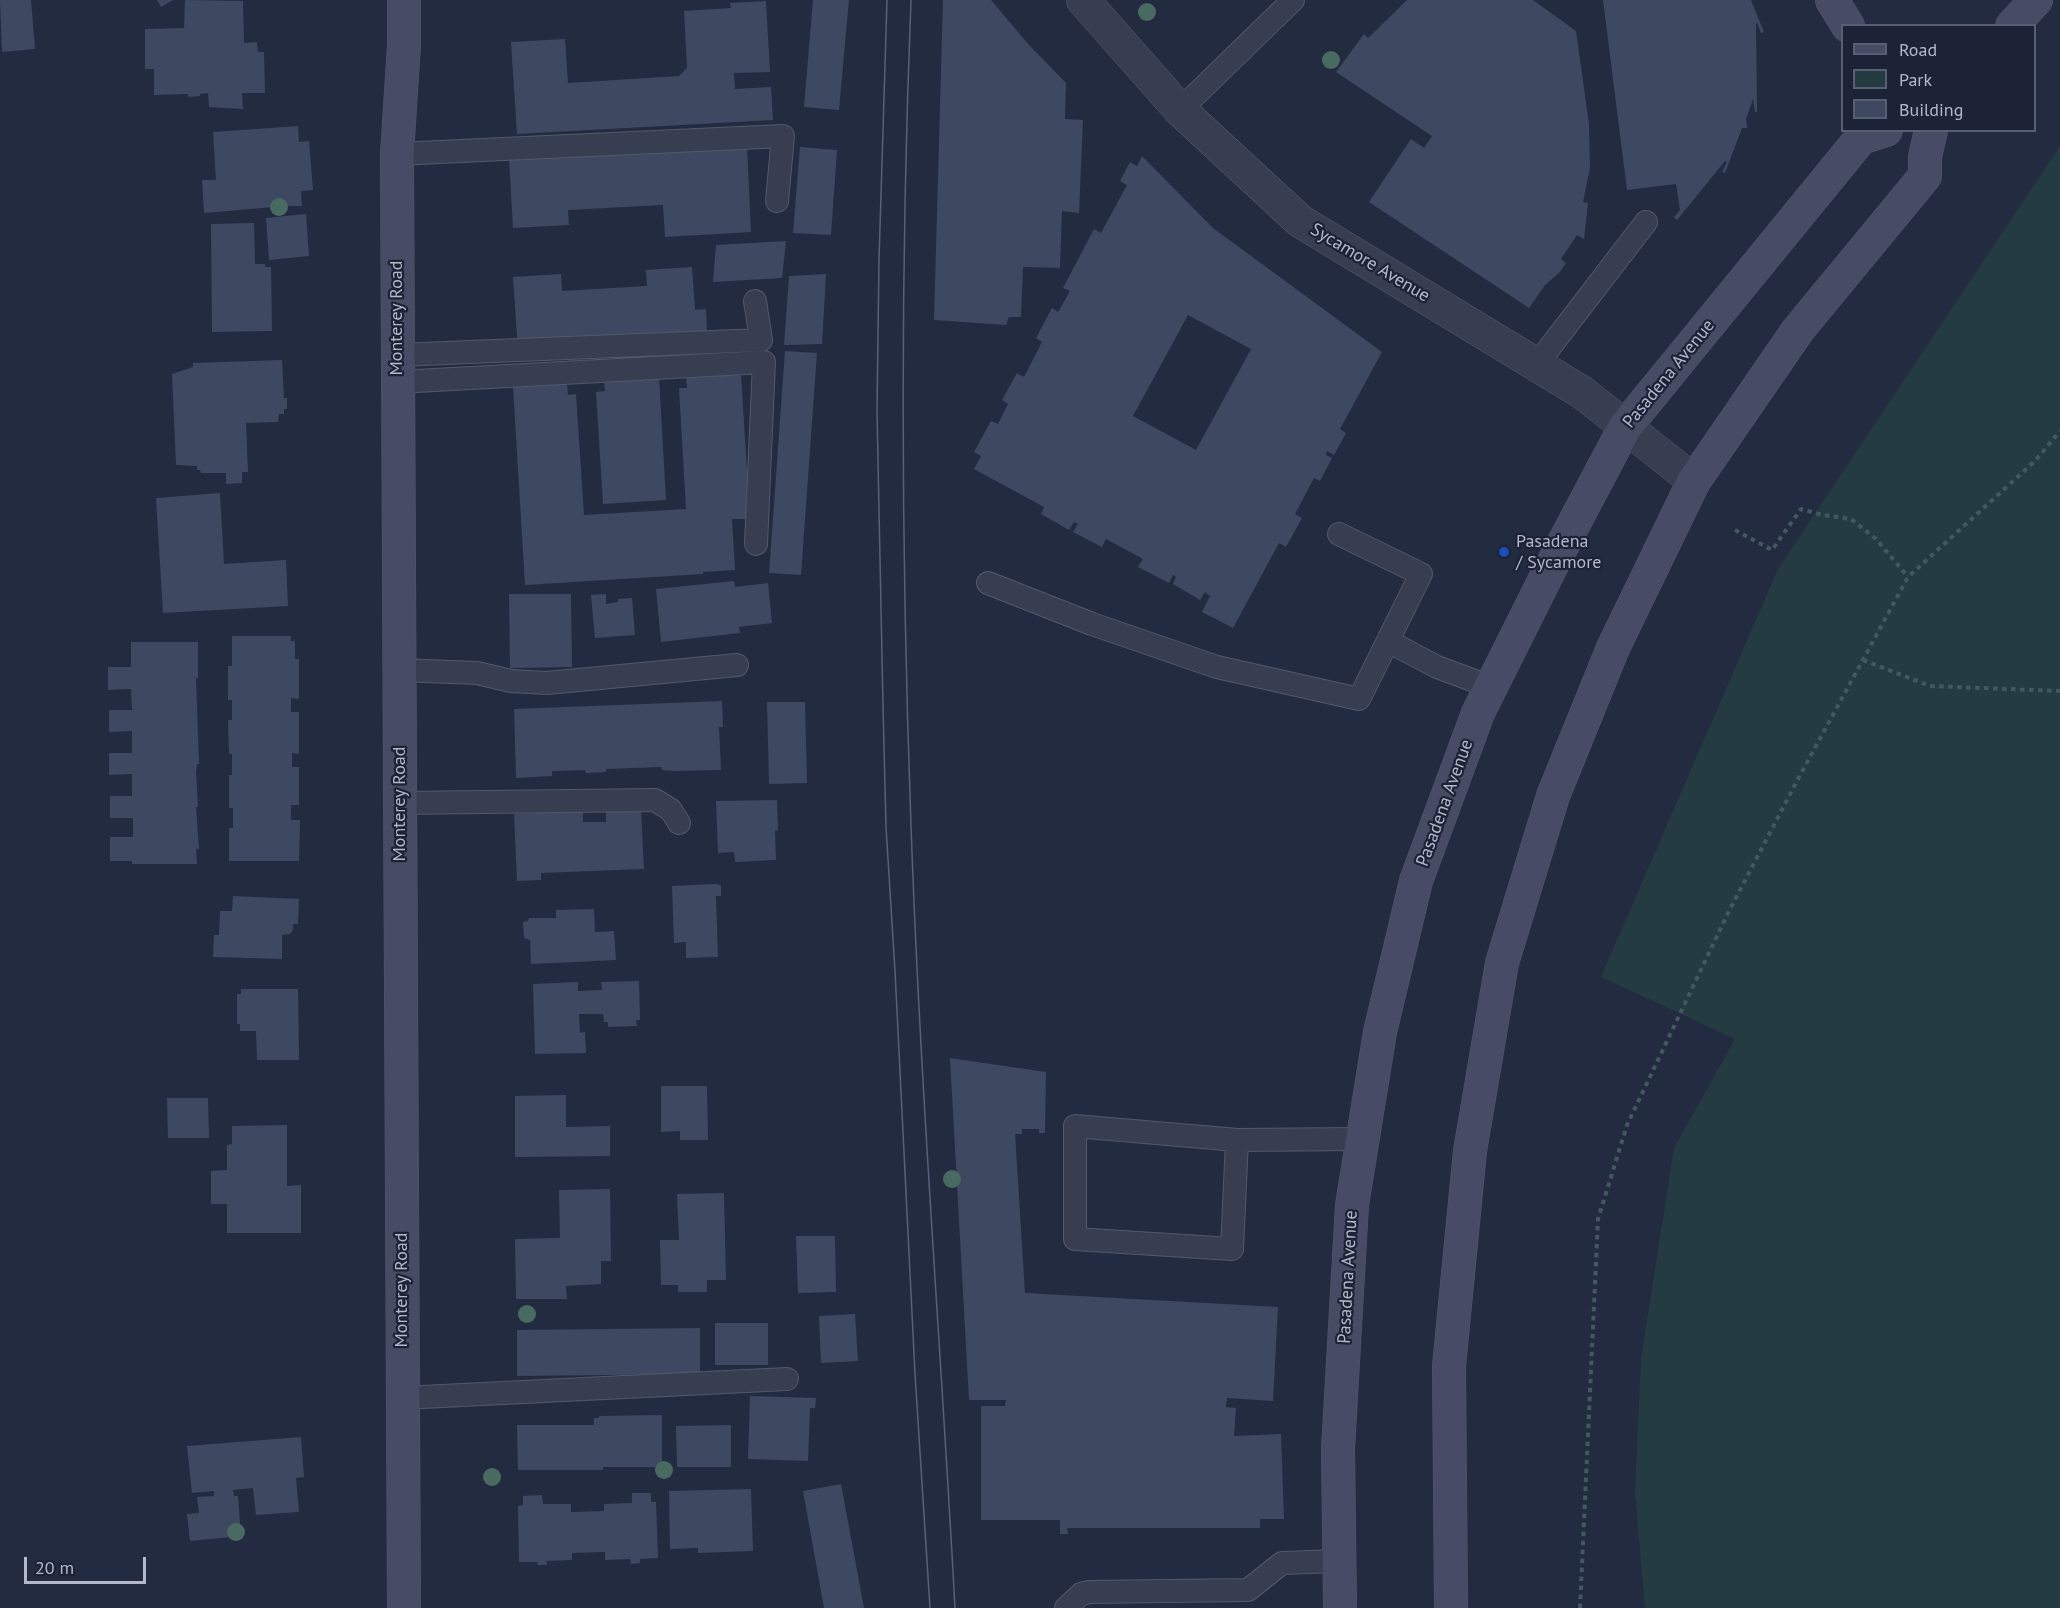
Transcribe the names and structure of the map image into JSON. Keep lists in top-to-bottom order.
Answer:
{
  "streets": {
    "main road": ["Monterey Road", "Pasadena Avenue"],
    "street": ["Sycamore Avenue"]
  },
  "crossings": [
    ["Sycamore Avenue", "Pasadena Avenue"]
  ],
  "places": ["Pasadena / Sycamore"],
  "legend": ["Road", "Park", "Building"],
  "scale_bar": "20 m"
}
